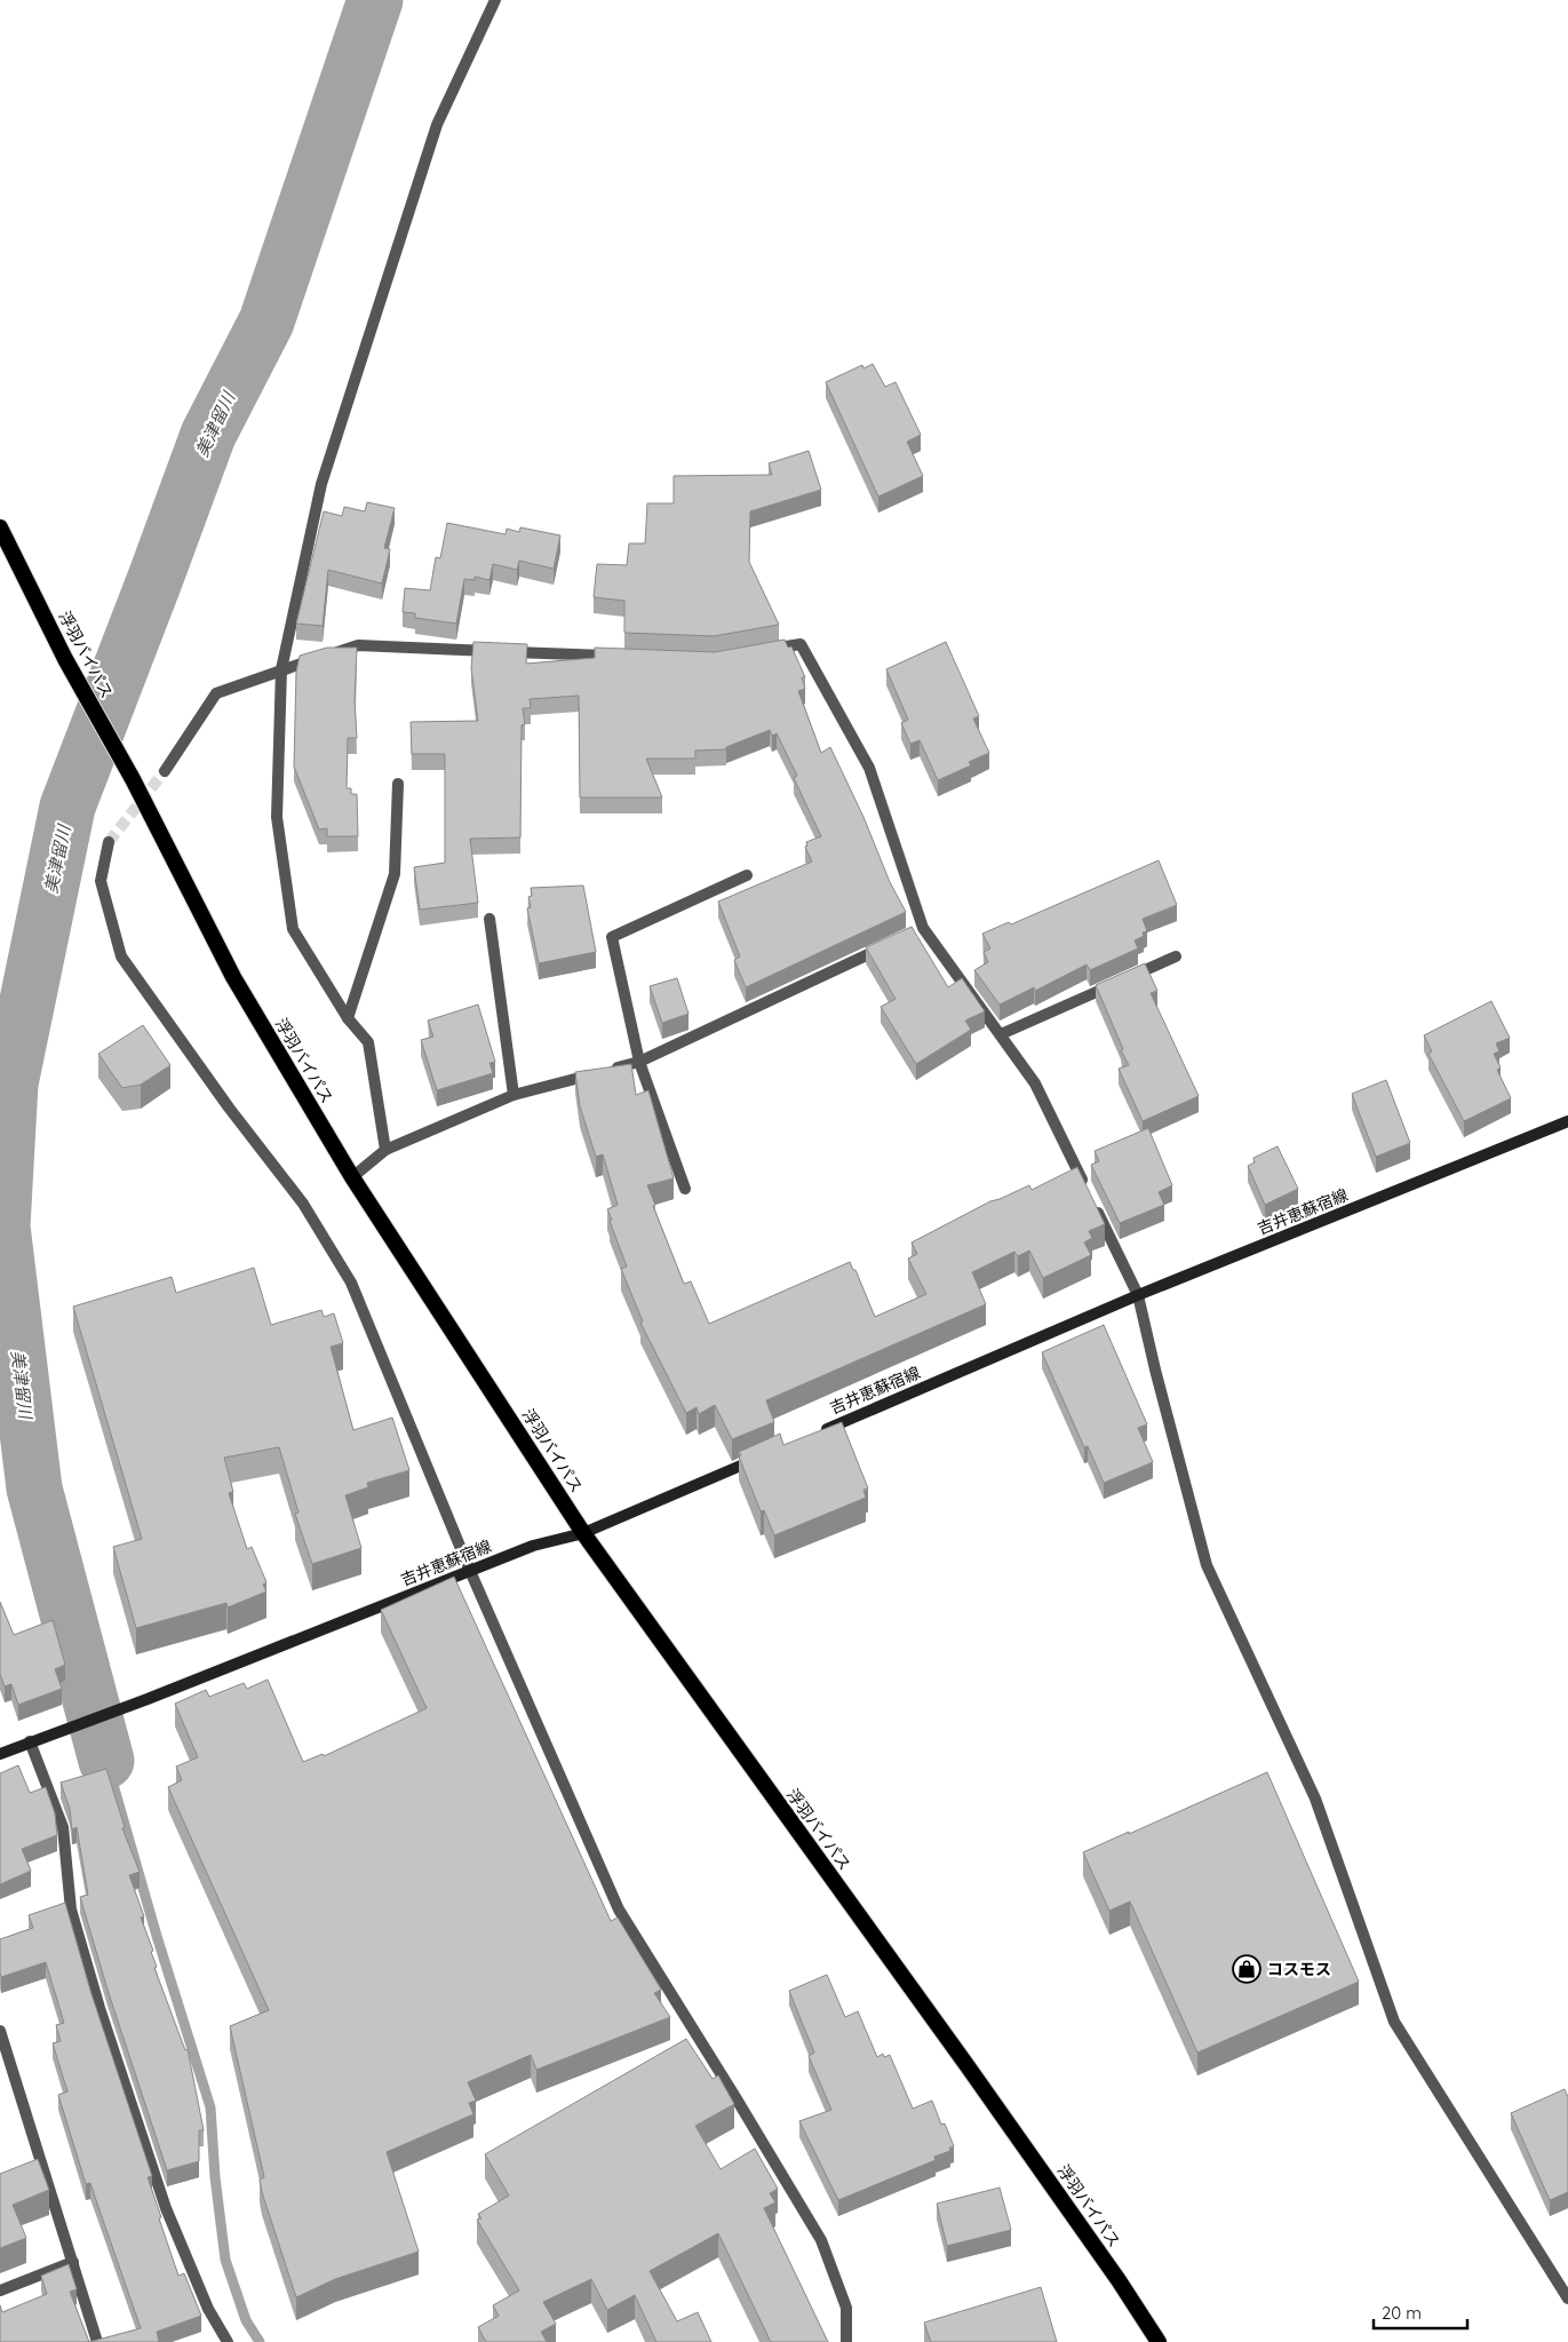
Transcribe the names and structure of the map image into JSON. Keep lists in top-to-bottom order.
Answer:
{
  "streets": {
    "highway": ["浮羽バイパス"],
    "main road": ["吉井恵蘇宿線"]
  },
  "crossings": [
    ["浮羽バイパス", "吉井恵蘇宿線"]
  ],
  "water": ["美津留川"],
  "places": {
    "shop": ["コスモス"]
  },
  "scale_bar": "20 m"
}
